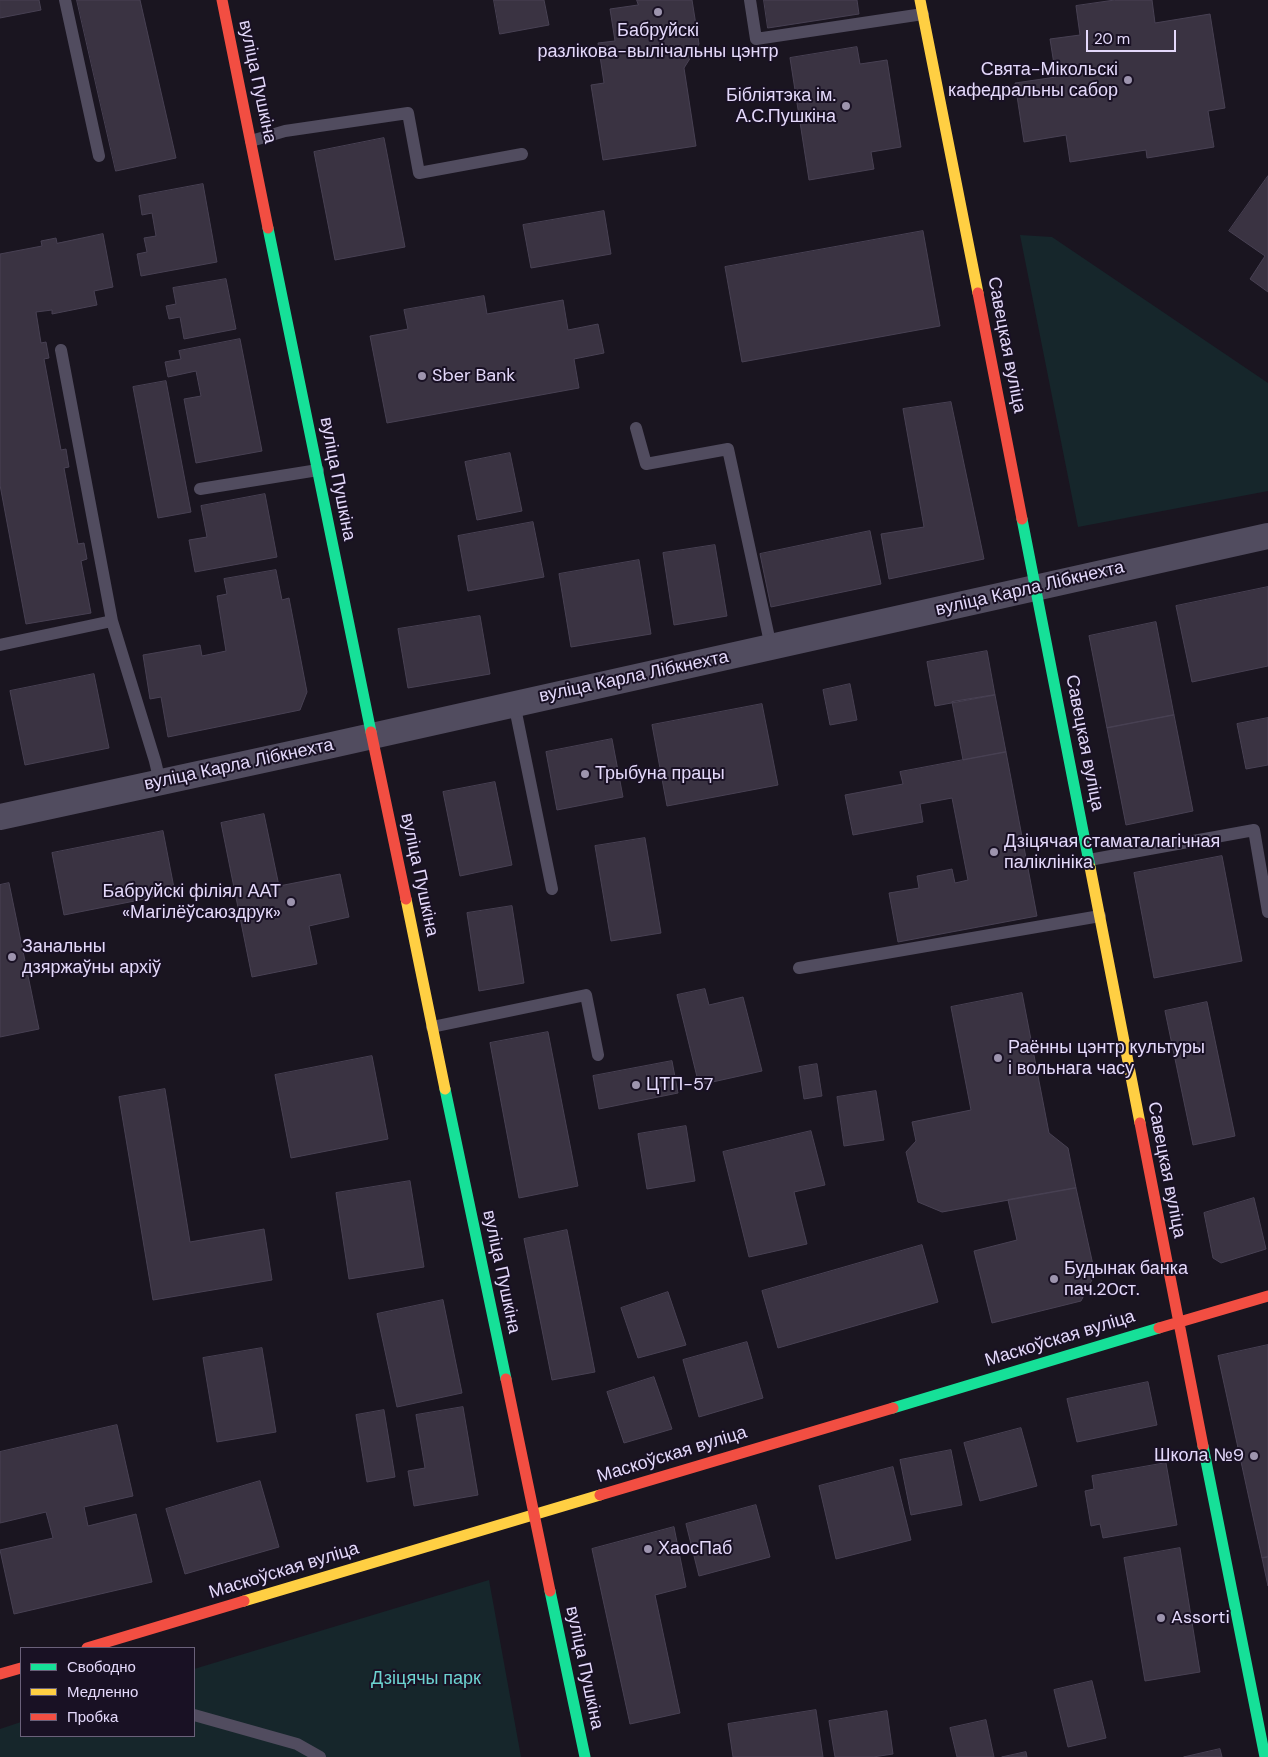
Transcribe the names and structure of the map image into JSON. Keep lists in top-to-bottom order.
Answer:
{
  "streets": {
    "street": [
      "вуліца Пушкіна",
      "Савецкая вуліца",
      "вуліца Карла Лібкнехта",
      "Маскоўская вуліца"
    ]
  },
  "crossings": [
    ["вуліца Пушкіна", "вуліца Карла Лібкнехта"],
    ["вуліца Пушкіна", "Маскоўская вуліца"],
    ["Савецкая вуліца", "вуліца Карла Лібкнехта"],
    ["Савецкая вуліца", "Маскоўская вуліца"]
  ],
  "parks": ["Дзіцячы парк"],
  "places": [
    "Бабруйскі разлікова-вылічальны цэнтр",
    "Свята-Мікольскі кафедральны сабор",
    "Бібліятэка ім. А.С.Пушкіна",
    "Sber Bank",
    "Трыбуна працы",
    "Дзіцячая стаматалагічная паліклініка",
    "Бабруйскі філіял ААТ «Магілёўсаюздрук»",
    "Занальны дзяржаўны архіў",
    "Раённы цэнтр культуры і вольнага часу",
    "ЦТП-57",
    "Будынак банка пач.20ст.",
    "Школа №9",
    "ХаосПаб",
    "Assorti"
  ],
  "legend": ["Свободно", "Медленно", "Пробка"],
  "scale_bar": "20 m"
}
